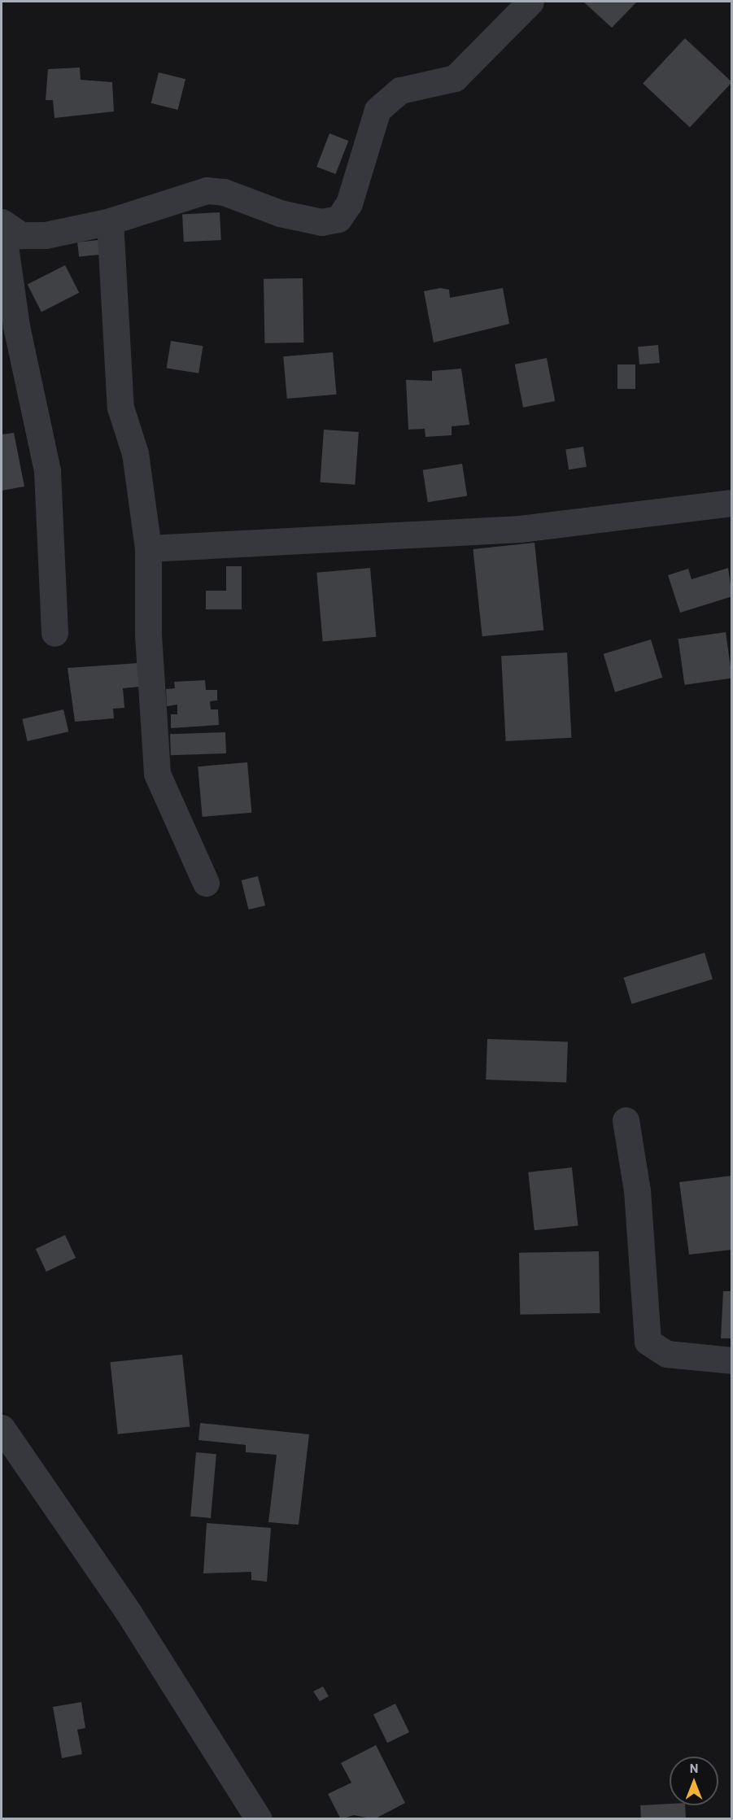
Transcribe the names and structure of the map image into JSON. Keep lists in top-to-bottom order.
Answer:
{
  "north": "top"
}
